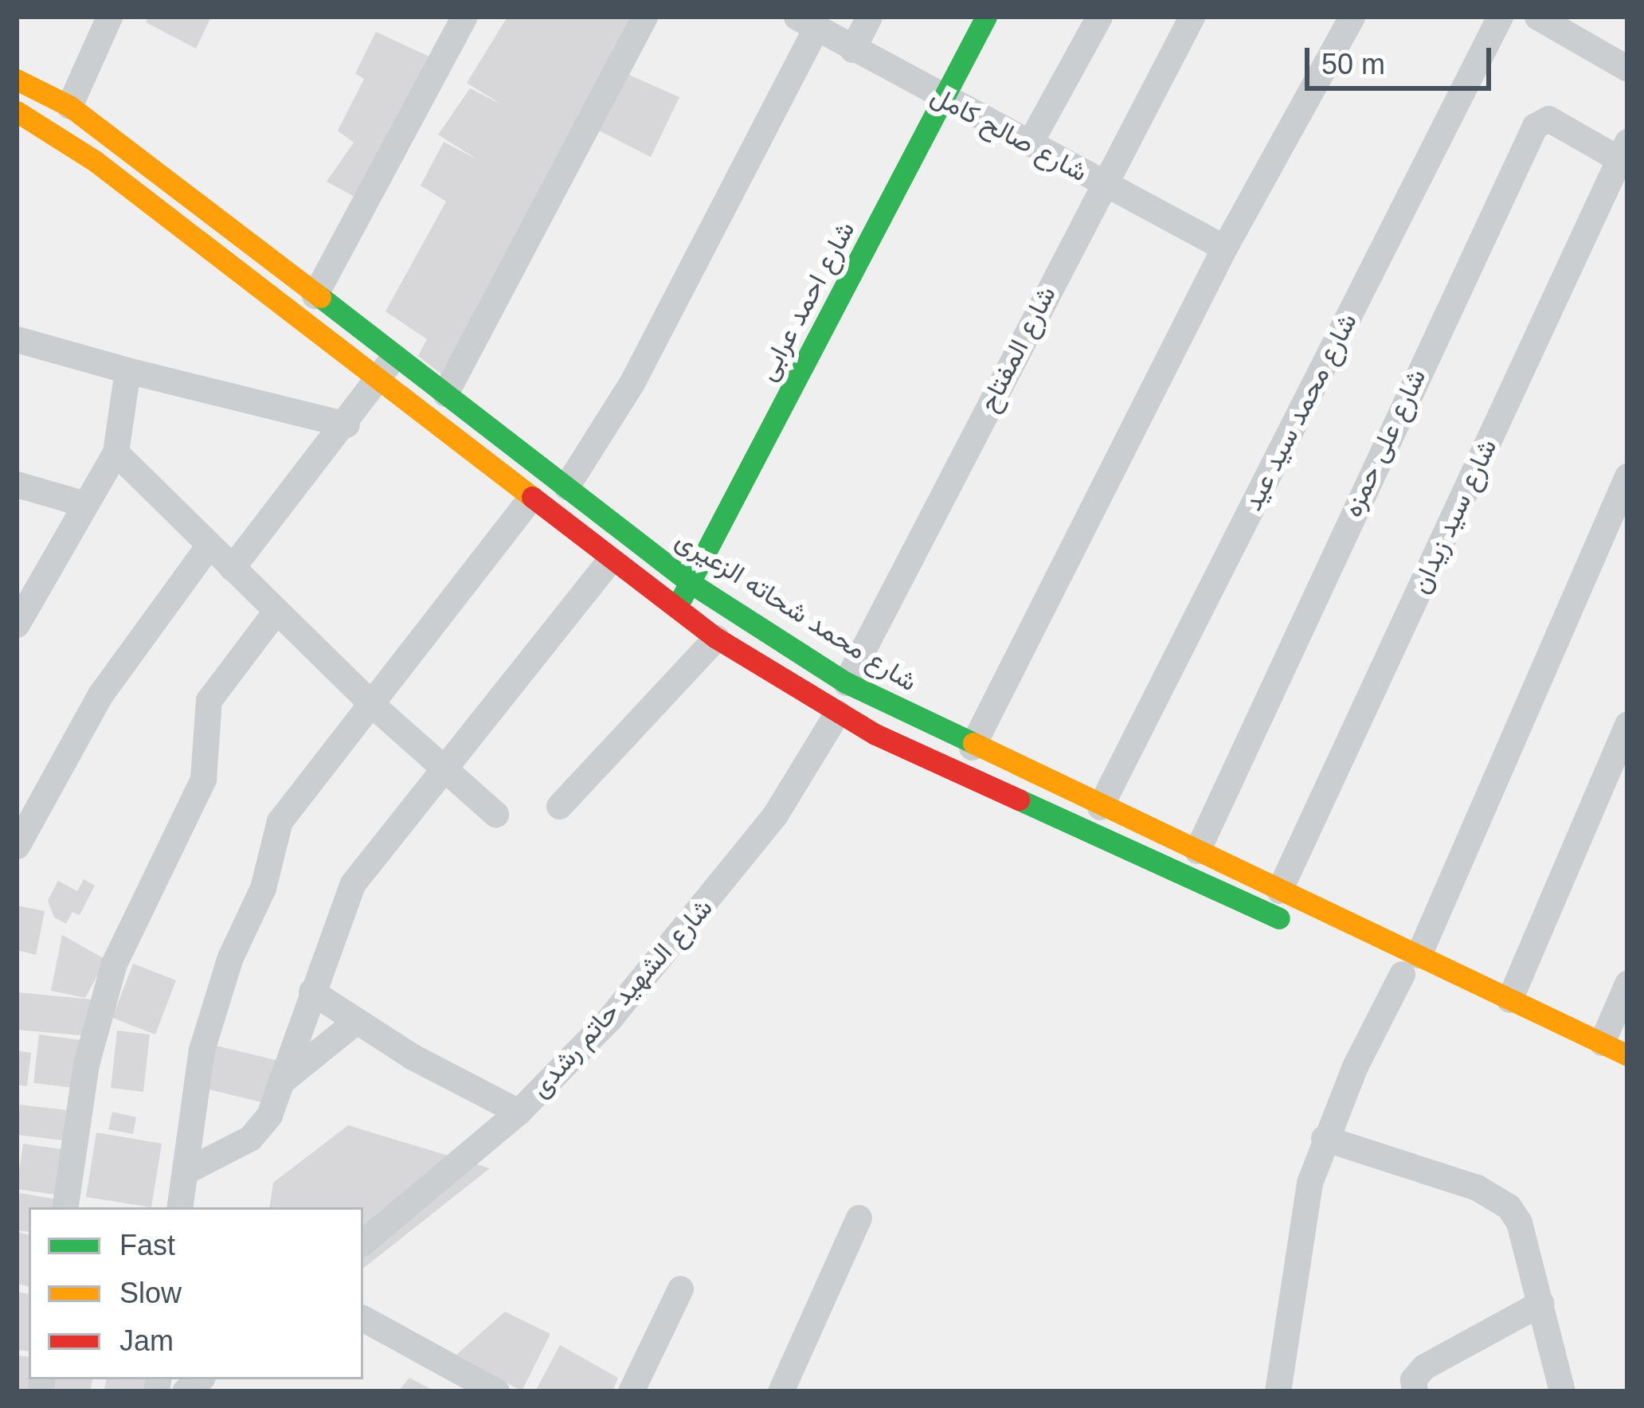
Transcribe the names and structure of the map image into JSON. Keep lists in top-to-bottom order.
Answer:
{
  "streets": {
    "street": [
      "شارع صالح كامل",
      "شارع احمد عرابى",
      "شارع المفتاح",
      "شارع محمد سيد عيد",
      "شارع على حمزه",
      "شارع سيد زيدان",
      "شارع محمد شحاته الزعيرى",
      "شارع الشهيد حاتم رشدى"
    ]
  },
  "crossings": [
    ["شارع صالح كامل", "شارع احمد عرابى"],
    ["شارع صالح كامل", "شارع المفتاح"],
    ["شارع احمد عرابى", "شارع محمد شحاته الزعيرى"],
    ["شارع المفتاح", "شارع محمد شحاته الزعيرى"],
    ["شارع محمد سيد عيد", "شارع محمد شحاته الزعيرى"],
    ["شارع على حمزه", "شارع سيد زيدان"],
    ["شارع على حمزه", "شارع محمد شحاته الزعيرى"],
    ["شارع سيد زيدان", "شارع محمد شحاته الزعيرى"]
  ],
  "legend": ["Fast", "Slow", "Jam"],
  "scale_bar": "50 m"
}
